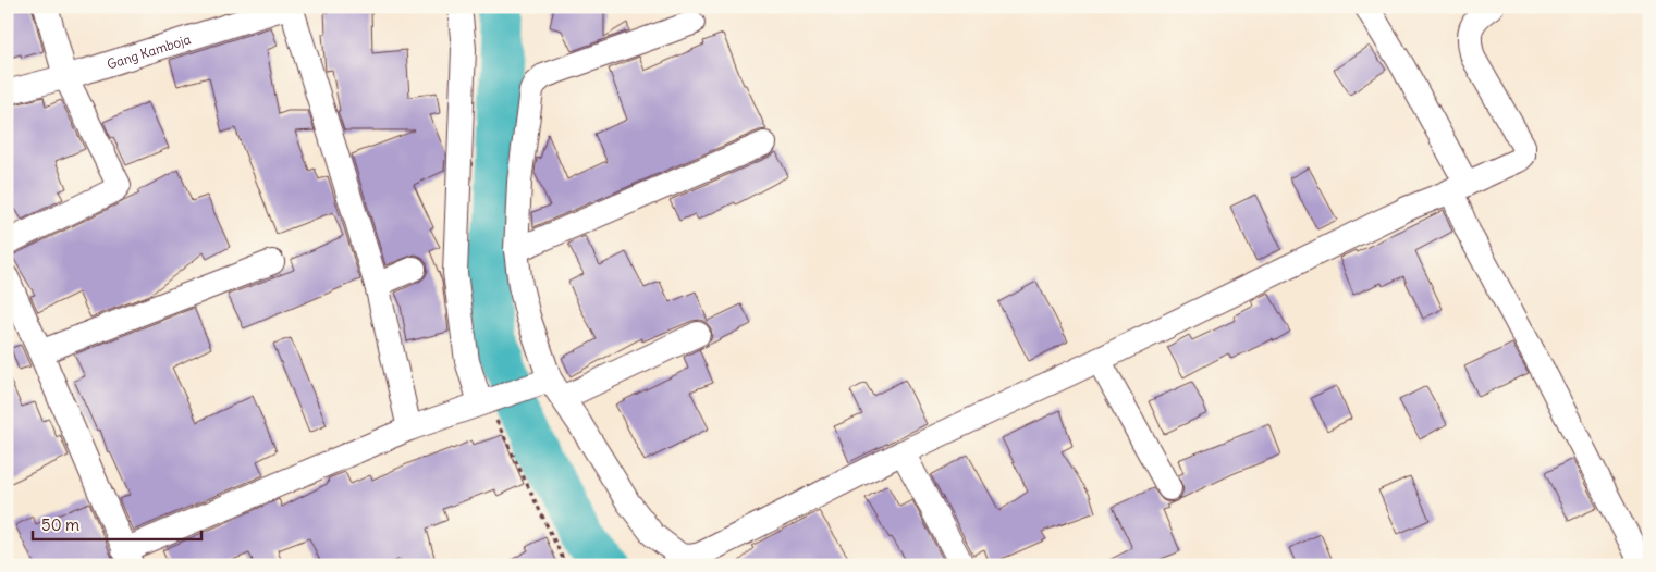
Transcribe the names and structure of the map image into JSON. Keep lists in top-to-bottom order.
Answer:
{
  "streets": {
    "street": ["Gang Kamboja"]
  },
  "scale_bar": "50 m"
}
